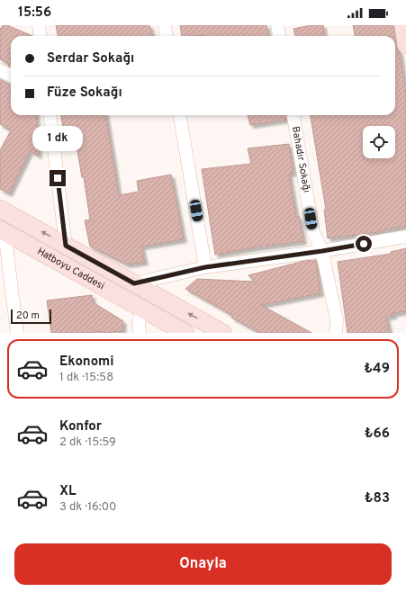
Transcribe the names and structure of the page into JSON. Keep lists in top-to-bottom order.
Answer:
{
  "streets": {
    "street": ["Bahadır Sokağı", "Hatboyu Caddesi"]
  },
  "scale_bar": "20 m",
  "page": {
    "status": "15:56",
    "banner": ["Serdar Sokağı", "Füze Sokağı"],
    "bubble": "1 dk",
    "scale": "20 m",
    "list": [
      {
        "name": "Ekonomi",
        "note": "1 dk · 15:58",
        "value": "₺49"
      },
      {
        "name": "Konfor",
        "note": "2 dk · 15:59",
        "value": "₺66"
      },
      {
        "name": "XL",
        "note": "3 dk · 16:00",
        "value": "₺83"
      }
    ],
    "buttons": "Onayla"
  }
}
